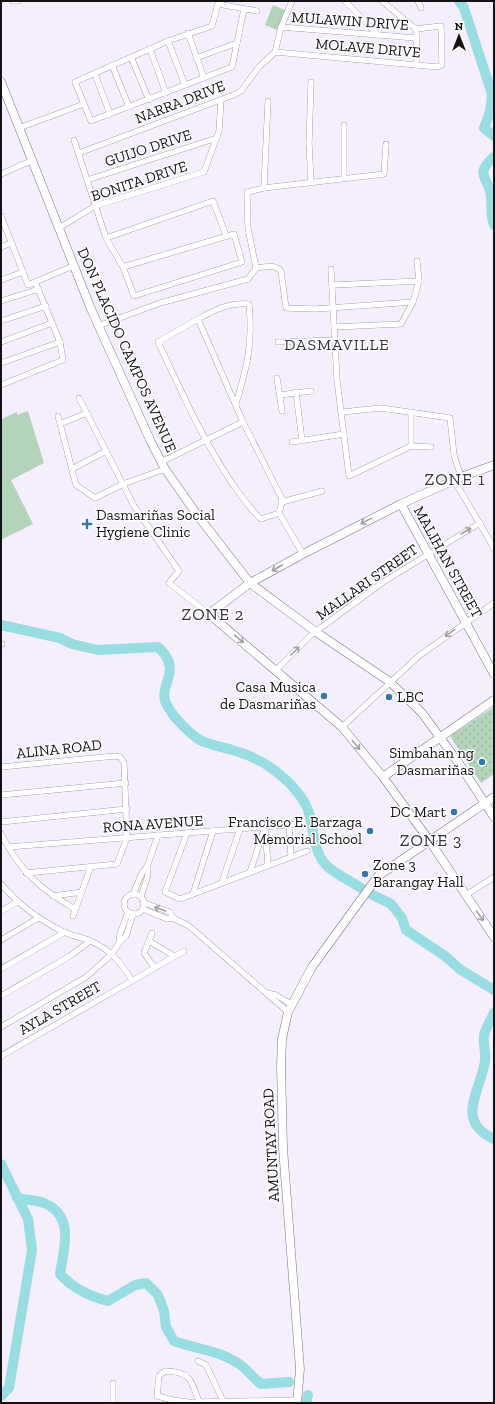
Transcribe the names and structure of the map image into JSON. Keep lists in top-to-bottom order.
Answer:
{
  "streets": {
    "street": [
      "MULAWIN DRIVE",
      "MOLAVE DRIVE",
      "NARRA DRIVE",
      "GUIJO DRIVE",
      "BONITA DRIVE",
      "DON PLACIDO CAMPOS AVENUE",
      "MALIHAN STREET",
      "MALLARI STREET",
      "ALINA ROAD",
      "RONA AVENUE",
      "AYLA STREET",
      "AMUNTAY ROAD"
    ]
  },
  "crossings": [
    ["MOLAVE DRIVE", "NARRA DRIVE"],
    ["NARRA DRIVE", "BONITA DRIVE"],
    ["GUIJO DRIVE", "BONITA DRIVE"],
    ["BONITA DRIVE", "DON PLACIDO CAMPOS AVENUE"],
    ["DON PLACIDO CAMPOS AVENUE", "MALLARI STREET"],
    ["DON PLACIDO CAMPOS AVENUE", "AMUNTAY ROAD"],
    ["MALIHAN STREET", "MALLARI STREET"]
  ],
  "one_way": ["MALLARI STREET"],
  "districts": [
    "DASMAVILLE",
    "ZONE 1",
    "ZONE 2",
    "ZONE 3"
  ],
  "places": {
    "health": ["Dasmariñas Social Hygiene Clinic"],
    "other": [
      "Casa Musica de Dasmariñas",
      "LBC",
      "Simbahan ng Dasmariñas",
      "DC Mart",
      "Francisco E. Barzaga Memorial School",
      "Zone 3 Barangay Hall"
    ]
  },
  "north": "top"
}
